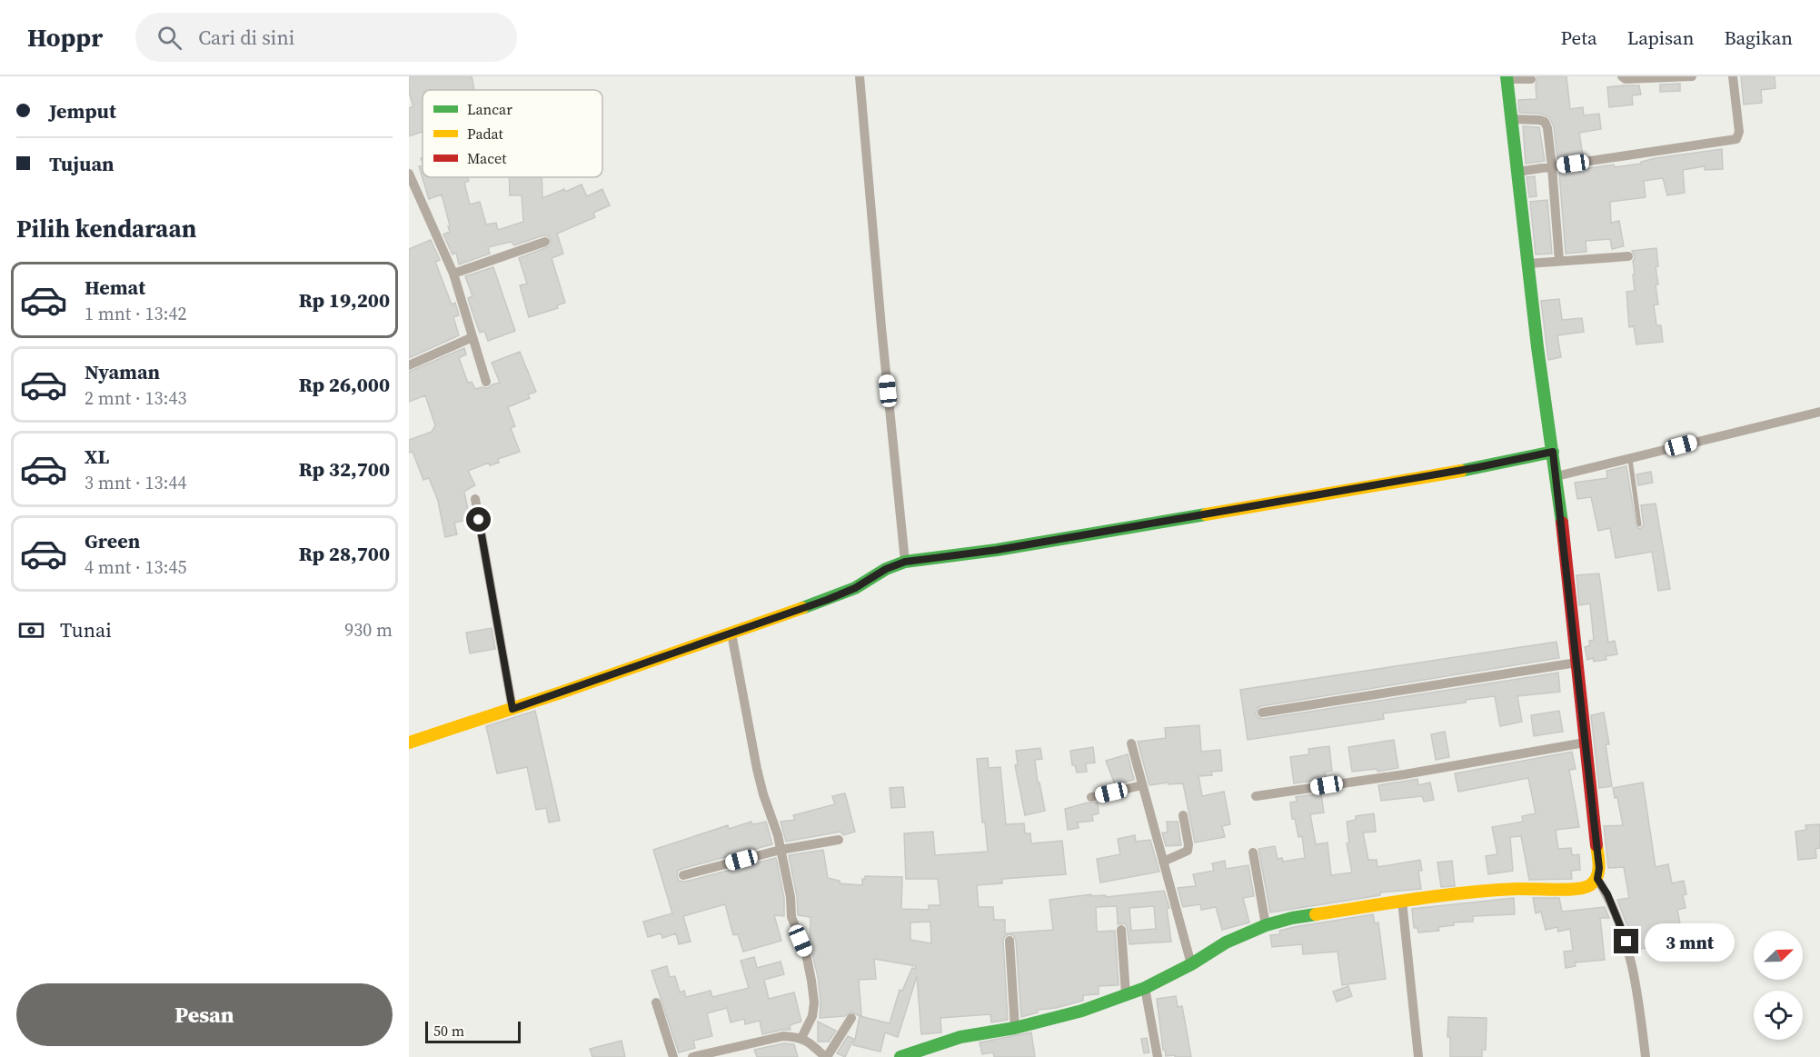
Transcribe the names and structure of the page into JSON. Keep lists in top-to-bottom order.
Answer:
{
  "legend": ["Lancar", "Padat", "Macet"],
  "scale_bar": "50 m",
  "north": "top right",
  "page": {
    "header": "Hoppr",
    "search": "Cari di sini",
    "nav": ["Peta", "Lapisan", "Bagikan"],
    "banner": ["Jemput", "Tujuan"],
    "heading": "Pilih kendaraan",
    "list": [
      {
        "name": "Hemat",
        "note": "1 mnt · 13:42",
        "value": "Rp 19,200"
      },
      {
        "name": "Nyaman",
        "note": "2 mnt · 13:43",
        "value": "Rp 26,000"
      },
      {
        "name": "XL",
        "note": "3 mnt · 13:44",
        "value": "Rp 32,700"
      },
      {
        "name": "Green",
        "note": "4 mnt · 13:45",
        "value": "Rp 28,700"
      }
    ],
    "pay": ["Tunai", "930 m"],
    "bubble": "3 mnt",
    "buttons": "Pesan",
    "scale": "50 m"
  }
}
